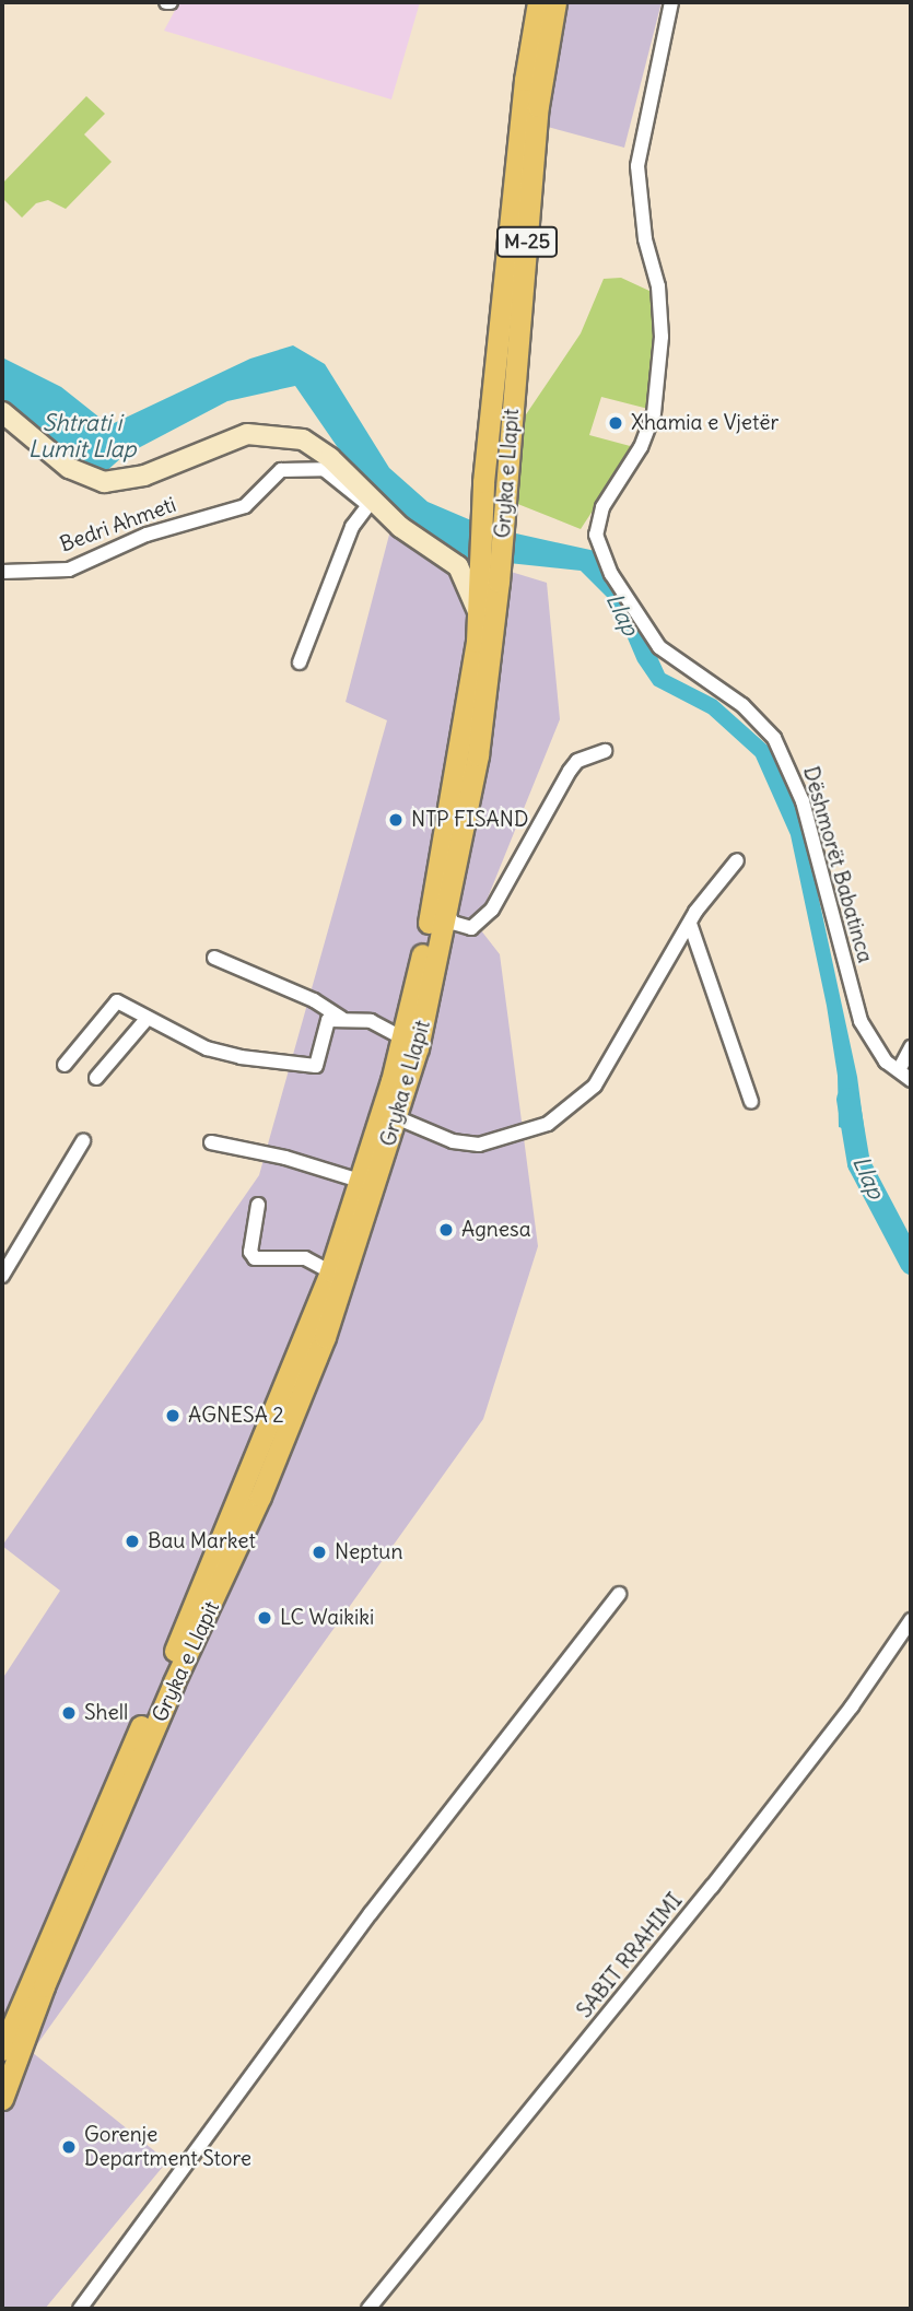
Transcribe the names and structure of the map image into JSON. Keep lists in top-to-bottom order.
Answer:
{
  "streets": {
    "main road": ["M-25", "Gryka e Llapit"],
    "street": ["Bedri Ahmeti", "Dëshmorët Babatinca", "SABIT RRAHIMI"]
  },
  "water": ["Shtrati i Lumit Llap", "Llap"],
  "places": [
    "Xhamia e Vjetër",
    "NTP FISAND",
    "Agnesa",
    "AGNESA 2",
    "Bau Market",
    "Neptun",
    "LC Waikiki",
    "Shell",
    "Gorenje Department Store"
  ]
}
